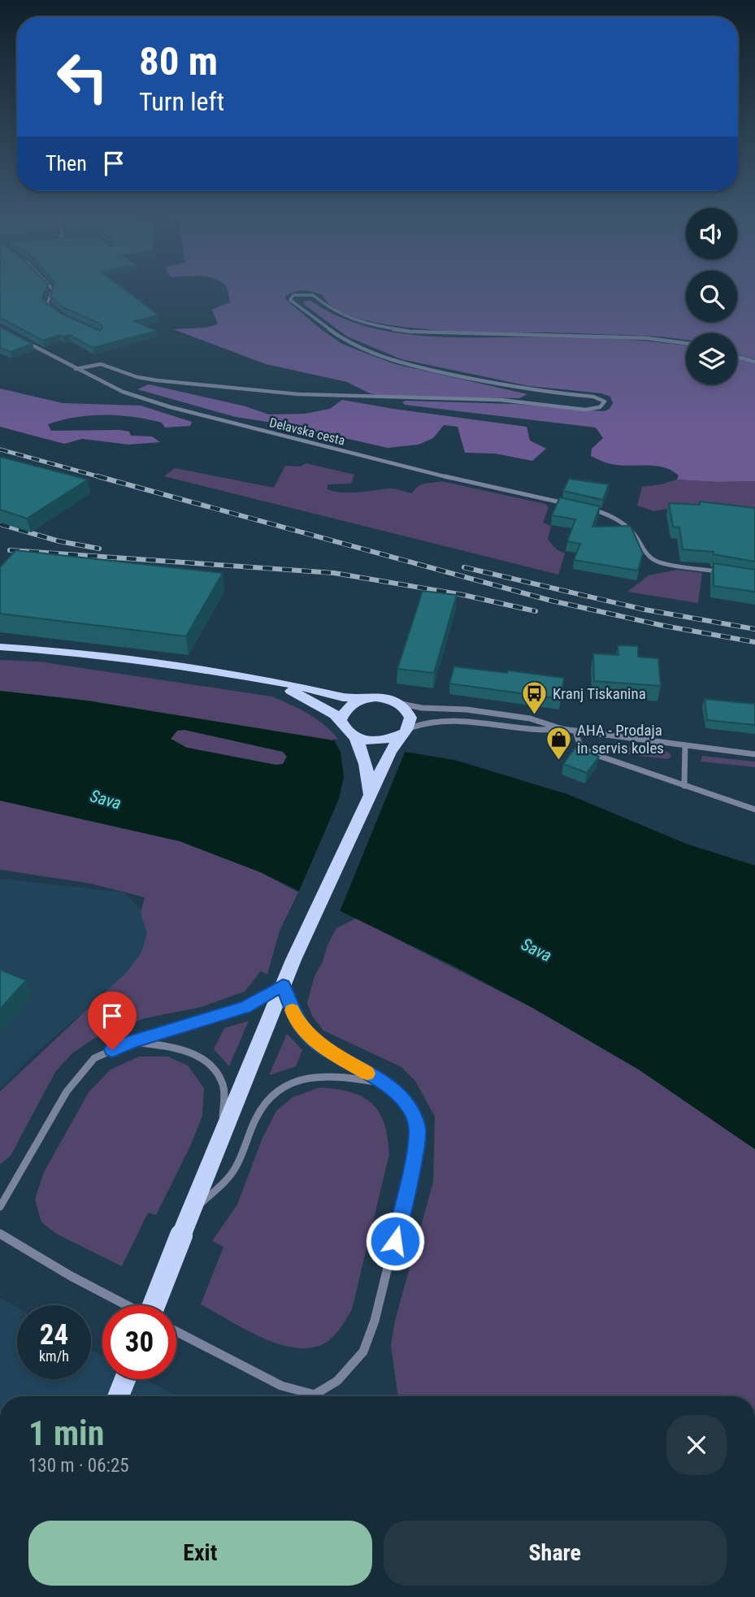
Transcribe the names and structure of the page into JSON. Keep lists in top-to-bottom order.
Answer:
{
  "streets": {
    "street": ["Delavska cesta"]
  },
  "water": ["Sava"],
  "places": {
    "bus stop": ["Kranj Tiskanina"],
    "shop": ["AHA - Prodaja in servis koles"]
  },
  "page": {
    "turn": ["80 m", "Turn left"],
    "then": "Then",
    "speed": "24 km/h",
    "limit": "30",
    "heading": ["1 min", "130 m · 06:25"],
    "buttons": ["Exit", "Share"]
  }
}
